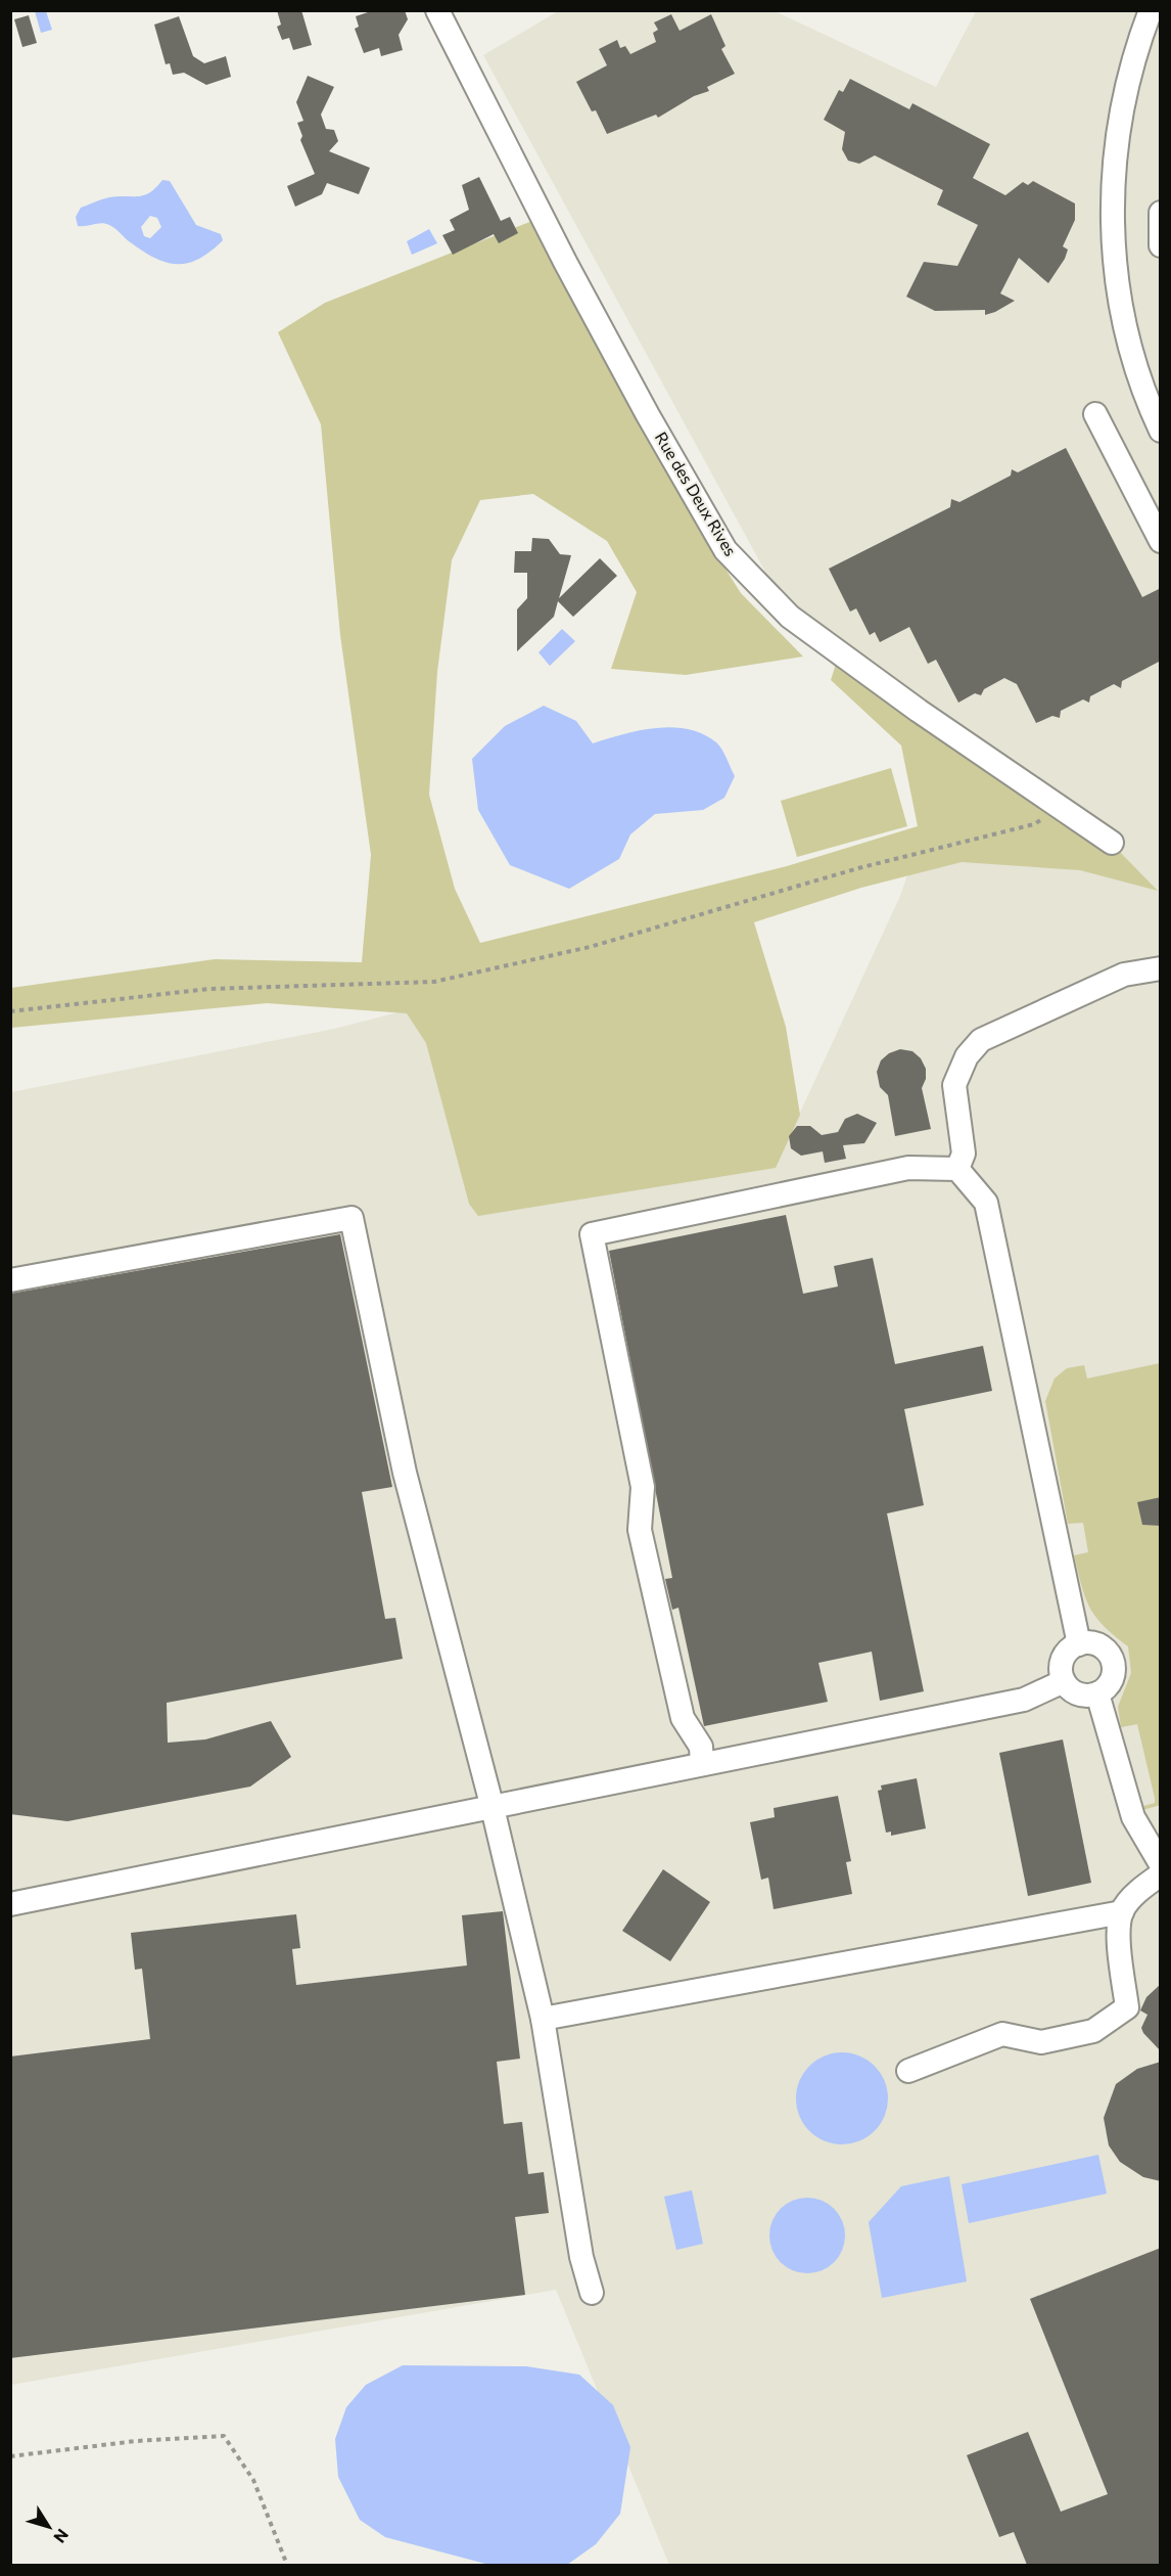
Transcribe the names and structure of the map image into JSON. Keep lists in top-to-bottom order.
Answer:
{
  "streets": {
    "street": ["Rue des Deux Rives"]
  },
  "north": "bottom right"
}
